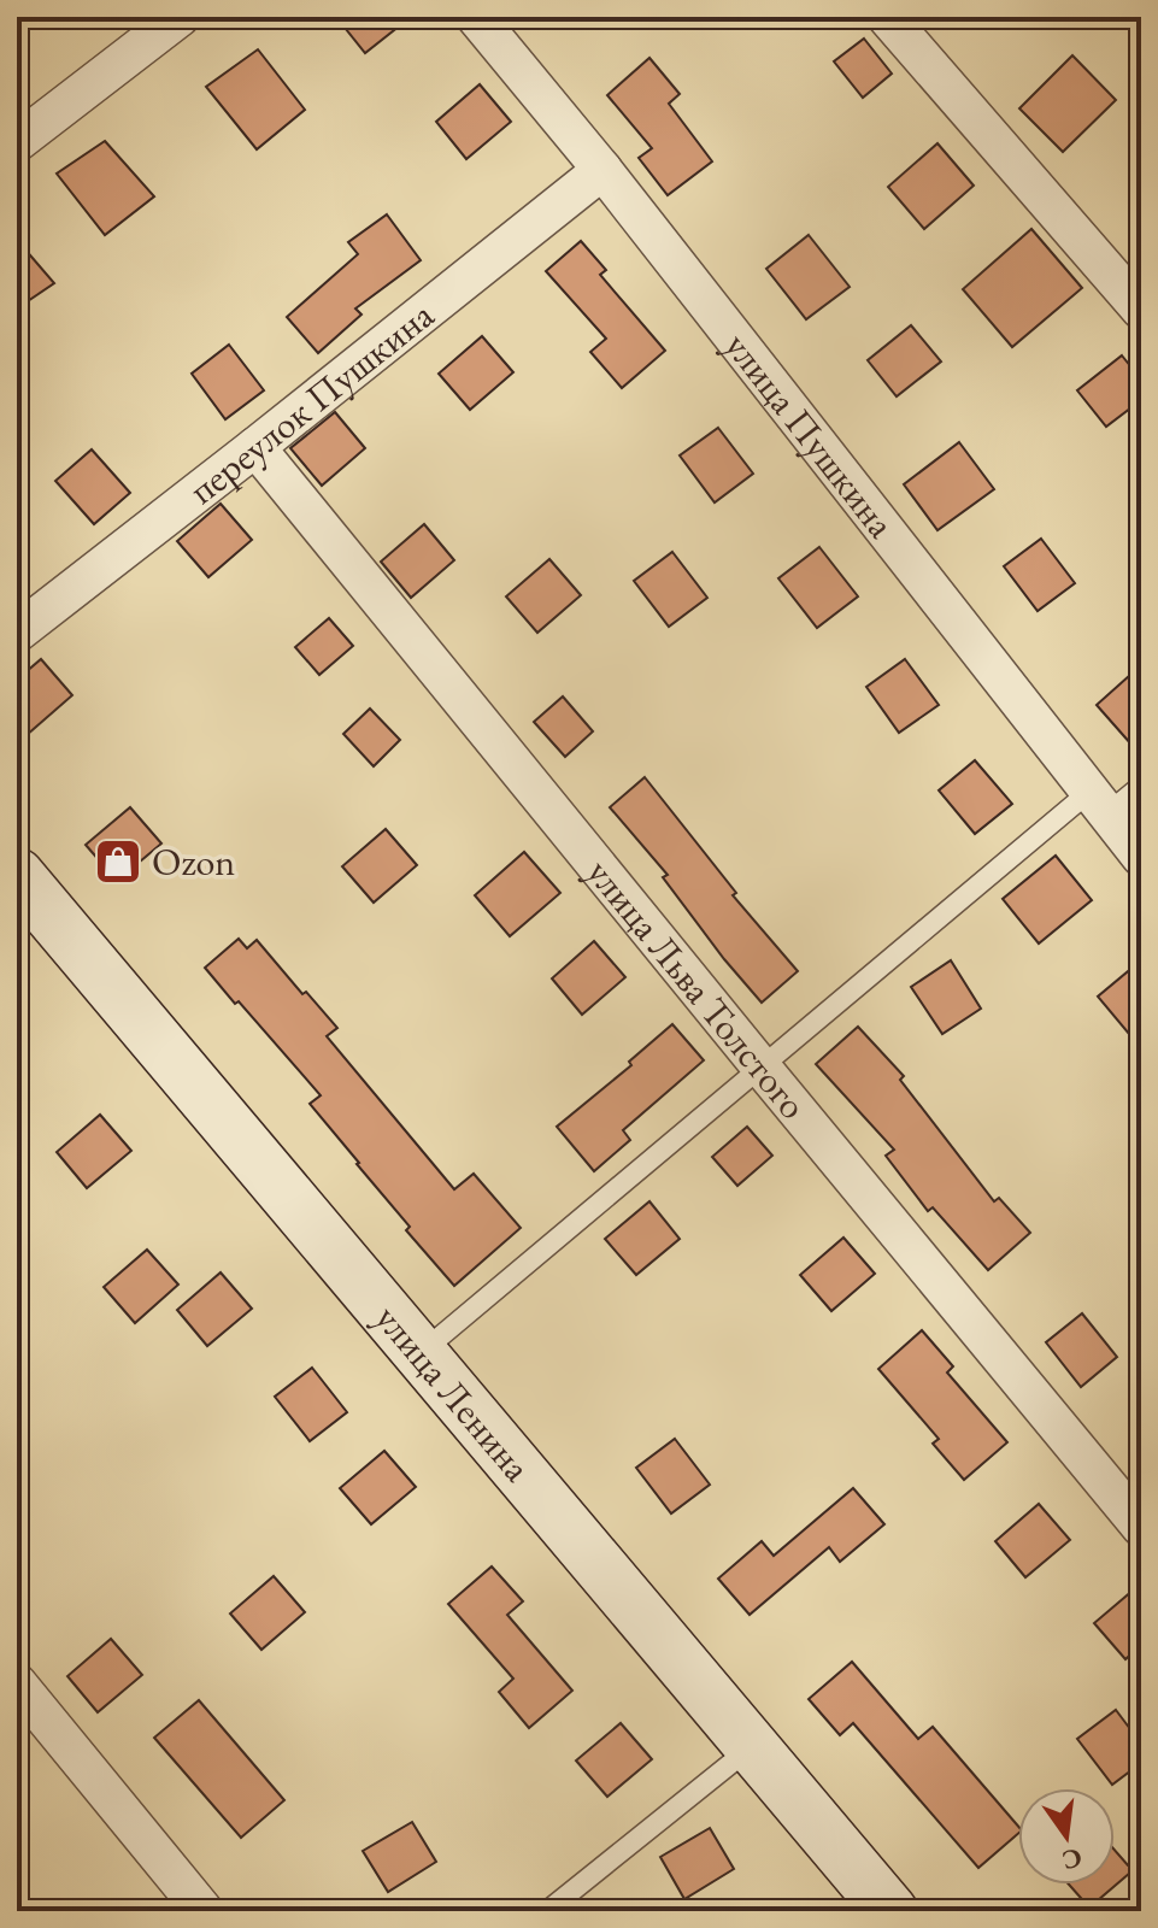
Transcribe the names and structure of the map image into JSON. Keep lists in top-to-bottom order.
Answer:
{
  "streets": {
    "street": [
      "переулок Пушкина",
      "улица Пушкина",
      "улица Льва Толстого",
      "улица Ленина"
    ]
  },
  "crossings": [
    ["переулок Пушкина", "улица Пушкина"],
    ["переулок Пушкина", "улица Льва Толстого"]
  ],
  "places": {
    "shop": ["Ozon"]
  },
  "north": "bottom"
}
